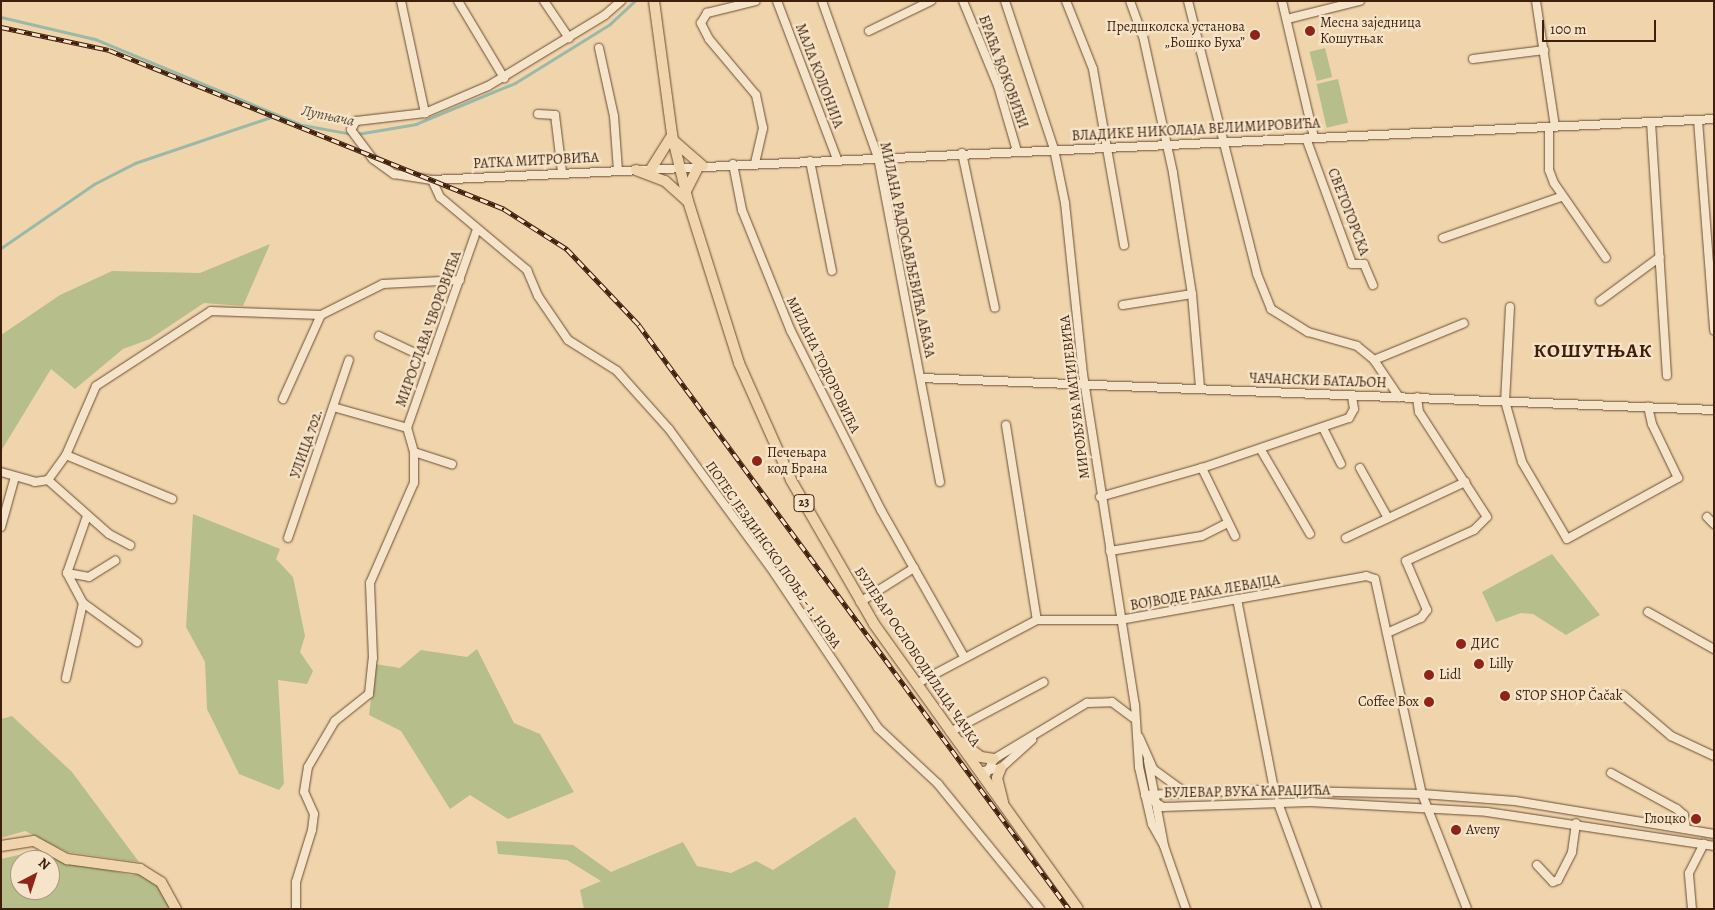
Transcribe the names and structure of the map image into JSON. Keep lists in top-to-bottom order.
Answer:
{
  "streets": {
    "main road": ["23", "БУЛЕВАР ОСЛОБОДИЛАЦА ЧАЧКА"],
    "street": [
      "БРАЋА ЂОКОВИЋИ",
      "МАЛА КОЛОНИЈА",
      "ВЛАДИКЕ НИКОЛАЈА ВЕЛИМИРОВИЋА",
      "РАТКА МИТРОВИЋА",
      "СВЕТОГОРСКА",
      "МИЛАНА РАДОСАВЉЕВИЋА АБАЗА",
      "МИРОСЛАВА ЧВОРОВИЋА",
      "МИЛАНА ТОДОРОВИЋА",
      "ЧАЧАНСКИ БАТАЉОН",
      "МИРОЉУБА МАТИЈЕВИЋА",
      "УЛИЦА 702.",
      "ПОТЕС ЈЕЗДИНСКО ПОЉЕ - 1. НОВА",
      "ВОЈВОДЕ РАКА ЛЕВАЈЦА",
      "БУЛЕВАР ВУКА КАРАЏИЋА"
    ]
  },
  "crossings": [
    ["БРАЋА ЂОКОВИЋИ", "ВЛАДИКЕ НИКОЛАЈА ВЕЛИМИРОВИЋА"],
    ["МАЛА КОЛОНИЈА", "ВЛАДИКЕ НИКОЛАЈА ВЕЛИМИРОВИЋА"],
    ["ВЛАДИКЕ НИКОЛАЈА ВЕЛИМИРОВИЋА", "РАТКА МИТРОВИЋА"],
    ["ВЛАДИКЕ НИКОЛАЈА ВЕЛИМИРОВИЋА", "СВЕТОГОРСКА"],
    ["ВЛАДИКЕ НИКОЛАЈА ВЕЛИМИРОВИЋА", "МИЛАНА РАДОСАВЉЕВИЋА АБАЗА"],
    ["ВЛАДИКЕ НИКОЛАЈА ВЕЛИМИРОВИЋА", "МИЛАНА ТОДОРОВИЋА"],
    ["ВЛАДИКЕ НИКОЛАЈА ВЕЛИМИРОВИЋА", "МИРОЉУБА МАТИЈЕВИЋА"],
    ["ВЛАДИКЕ НИКОЛАЈА ВЕЛИМИРОВИЋА", "БУЛЕВАР ОСЛОБОДИЛАЦА ЧАЧКА"],
    ["РАТКА МИТРОВИЋА", "ПОТЕС ЈЕЗДИНСКО ПОЉЕ - 1. НОВА"],
    ["РАТКА МИТРОВИЋА", "БУЛЕВАР ОСЛОБОДИЛАЦА ЧАЧКА"],
    ["МИЛАНА РАДОСАВЉЕВИЋА АБАЗА", "ЧАЧАНСКИ БАТАЉОН"],
    ["МИРОСЛАВА ЧВОРОВИЋА", "ПОТЕС ЈЕЗДИНСКО ПОЉЕ - 1. НОВА"],
    ["МИЛАНА ТОДОРОВИЋА", "ВОЈВОДЕ РАКА ЛЕВАЈЦА"],
    ["ЧАЧАНСКИ БАТАЉОН", "МИРОЉУБА МАТИЈЕВИЋА"],
    ["МИРОЉУБА МАТИЈЕВИЋА", "ВОЈВОДЕ РАКА ЛЕВАЈЦА"],
    ["МИРОЉУБА МАТИЈЕВИЋА", "БУЛЕВАР ВУКА КАРАЏИЋА"],
    ["ВОЈВОДЕ РАКА ЛЕВАЈЦА", "БУЛЕВАР ОСЛОБОДИЛАЦА ЧАЧКА"]
  ],
  "districts": ["КОШУТЊАК"],
  "water": ["Лупњача"],
  "places": [
    "Месна заједница Кошутњак",
    "Предшколска установа „Бошко Буха”",
    "Печењара код Брана",
    "ДИС",
    "Lilly",
    "Lidl",
    "STOP SHOP Čačak",
    "Coffee Box",
    "Глоцко",
    "Aveny"
  ],
  "scale_bar": "100 m",
  "north": "top right"
}
